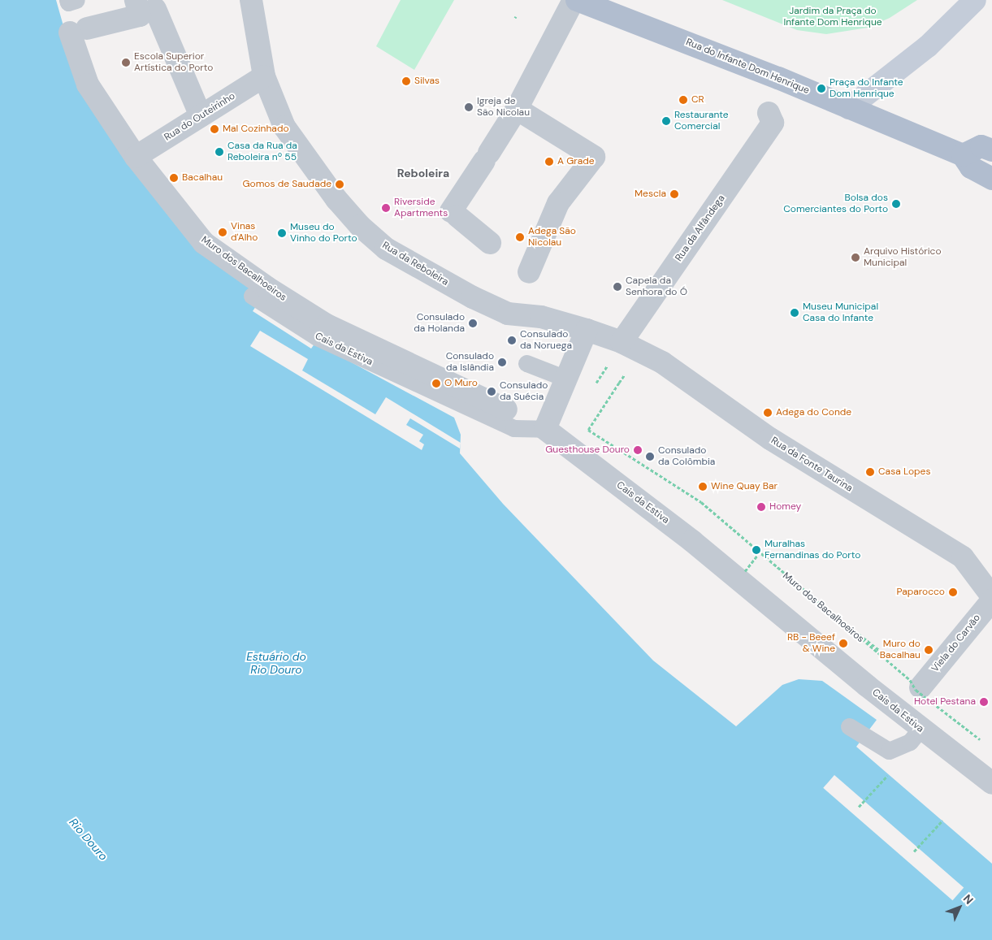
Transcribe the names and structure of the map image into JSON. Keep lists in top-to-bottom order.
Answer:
{
  "streets": {
    "main road": ["Rua do Infante Dom Henrique"],
    "street": [
      "Rua do Outeirinho",
      "Rua da Alfândega",
      "Rua da Reboleira",
      "Muro dos Bacalhoeiros",
      "Cais da Estiva",
      "Rua da Fonte Taurina",
      "Viela do Carvão"
    ]
  },
  "crossings": [
    ["Rua do Outeirinho", "Rua da Reboleira"],
    ["Rua do Outeirinho", "Muro dos Bacalhoeiros"],
    ["Rua da Alfândega", "Rua da Fonte Taurina"],
    ["Rua da Reboleira", "Rua da Fonte Taurina"]
  ],
  "districts": ["Reboleira"],
  "water": ["Estuário do Rio Douro", "Rio Douro"],
  "parks": ["Jardim da Praça do Infante Dom Henrique"],
  "places": [
    "Escola Superior Artística do Porto",
    "Silvas",
    "Praça do Infante Dom Henrique",
    "CR",
    "Igreja de São Nicolau",
    "Restaurante Comercial",
    "Mal Cozinhado",
    "Casa da Rua da Reboleira nº 55",
    "A Grade",
    "Bacalhau",
    "Gomos de Saudade",
    "Mescla",
    "Bolsa dos Comerciantes do Porto",
    "Riverside Apartments",
    "Vinas d'Alho",
    "Museu do Vinho do Porto",
    "Adega São Nicolau",
    "Arquivo Histórico Municipal",
    "Capela da Senhora do Ó",
    "Museu Municipal Casa do Infante",
    "Consulado da Holanda",
    "Consulado da Noruega",
    "Consulado da Islândia",
    "O Muro",
    "Consulado da Suécia",
    "Adega do Conde",
    "Guesthouse Douro",
    "Consulado da Colômbia",
    "Casa Lopes",
    "Wine Quay Bar",
    "Homey",
    "Muralhas Fernandinas do Porto",
    "Paparocco",
    "RB - Beeef & Wine",
    "Muro do Bacalhau",
    "Hotel Pestana"
  ],
  "north": "top right"
}
